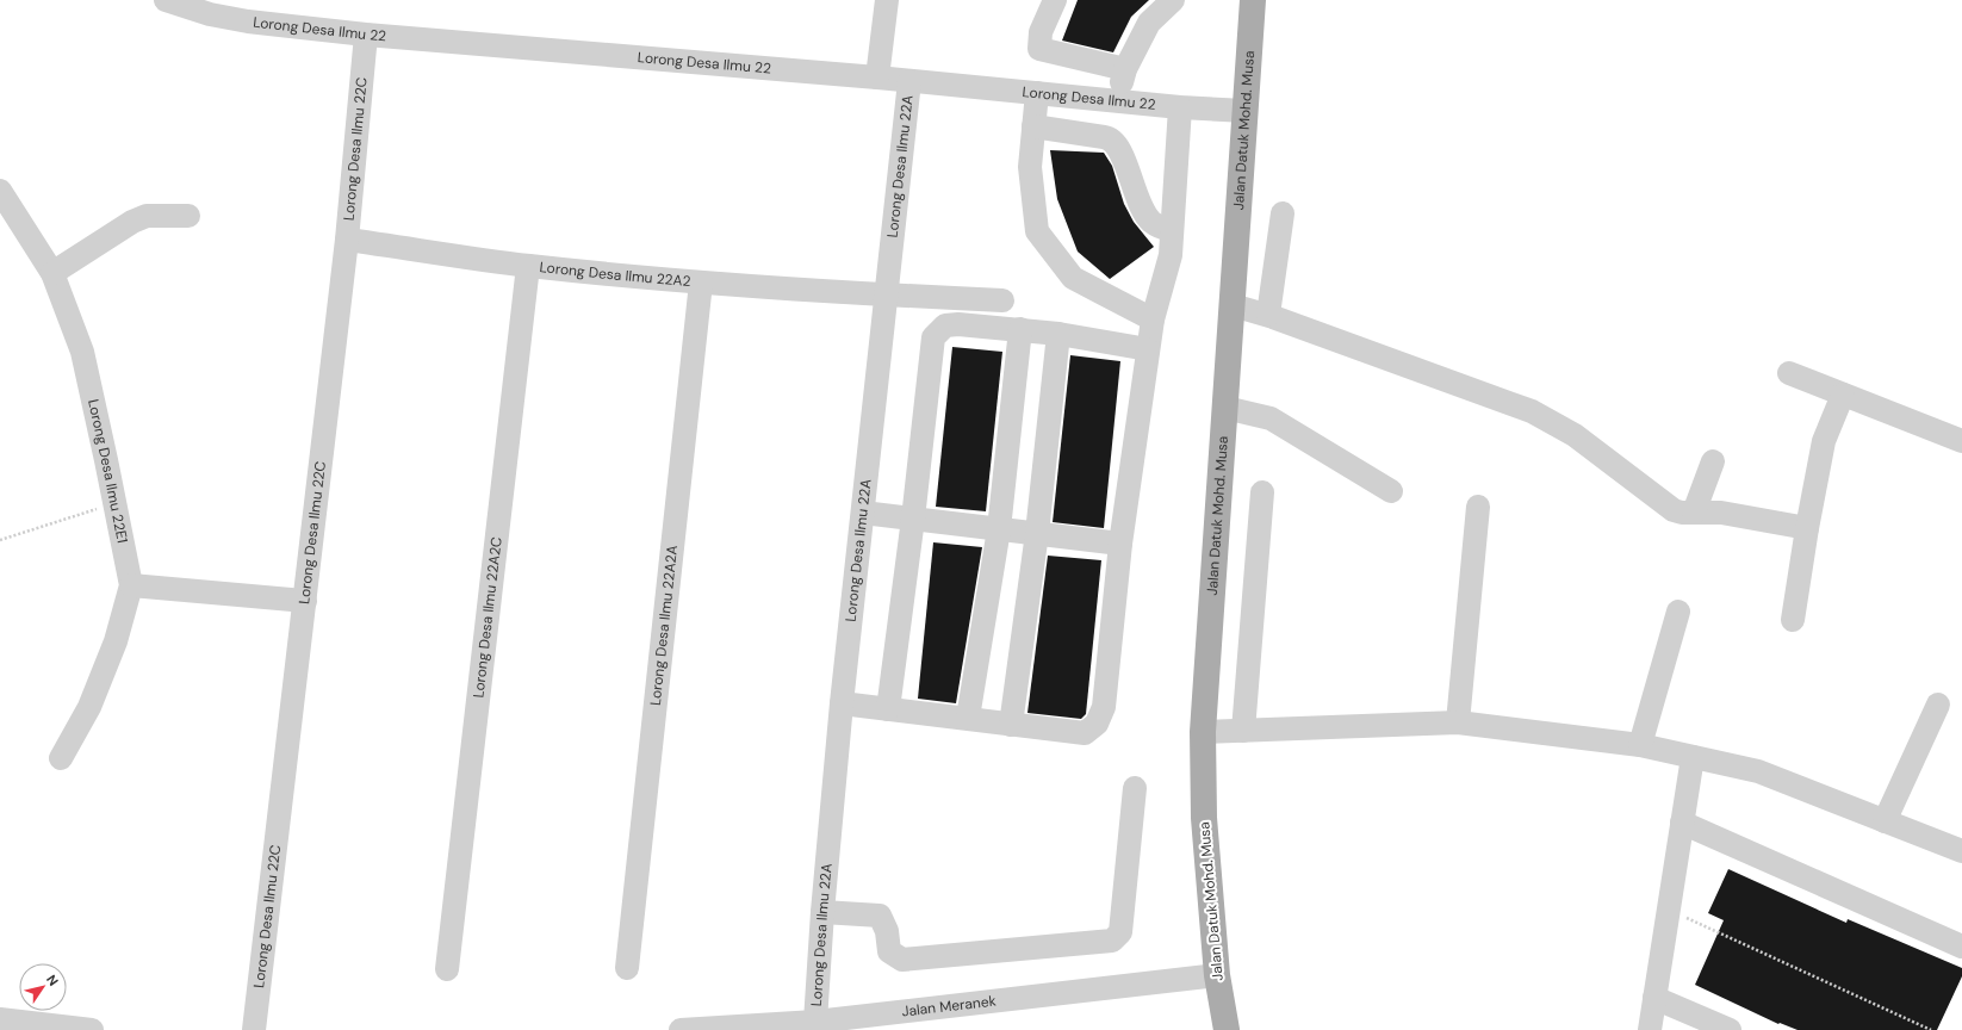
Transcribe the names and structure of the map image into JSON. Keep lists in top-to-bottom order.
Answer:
{
  "streets": {
    "main road": ["Jalan Datuk Mohd. Musa"],
    "street": [
      "Lorong Desa Ilmu 22",
      "Lorong Desa Ilmu 22C",
      "Lorong Desa Ilmu 22A",
      "Lorong Desa Ilmu 22A2",
      "Lorong Desa Ilmu 22E1",
      "Lorong Desa Ilmu 22A2C",
      "Lorong Desa Ilmu 22A2A",
      "Jalan Meranek"
    ]
  },
  "crossings": [
    ["Lorong Desa Ilmu 22", "Jalan Datuk Mohd. Musa"],
    ["Lorong Desa Ilmu 22", "Lorong Desa Ilmu 22C"],
    ["Lorong Desa Ilmu 22", "Lorong Desa Ilmu 22A"],
    ["Jalan Datuk Mohd. Musa", "Jalan Meranek"],
    ["Lorong Desa Ilmu 22C", "Lorong Desa Ilmu 22A2"],
    ["Lorong Desa Ilmu 22A", "Lorong Desa Ilmu 22A2"],
    ["Lorong Desa Ilmu 22A", "Jalan Meranek"],
    ["Lorong Desa Ilmu 22A2", "Lorong Desa Ilmu 22A2C"],
    ["Lorong Desa Ilmu 22A2", "Lorong Desa Ilmu 22A2A"]
  ],
  "north": "top right"
}
